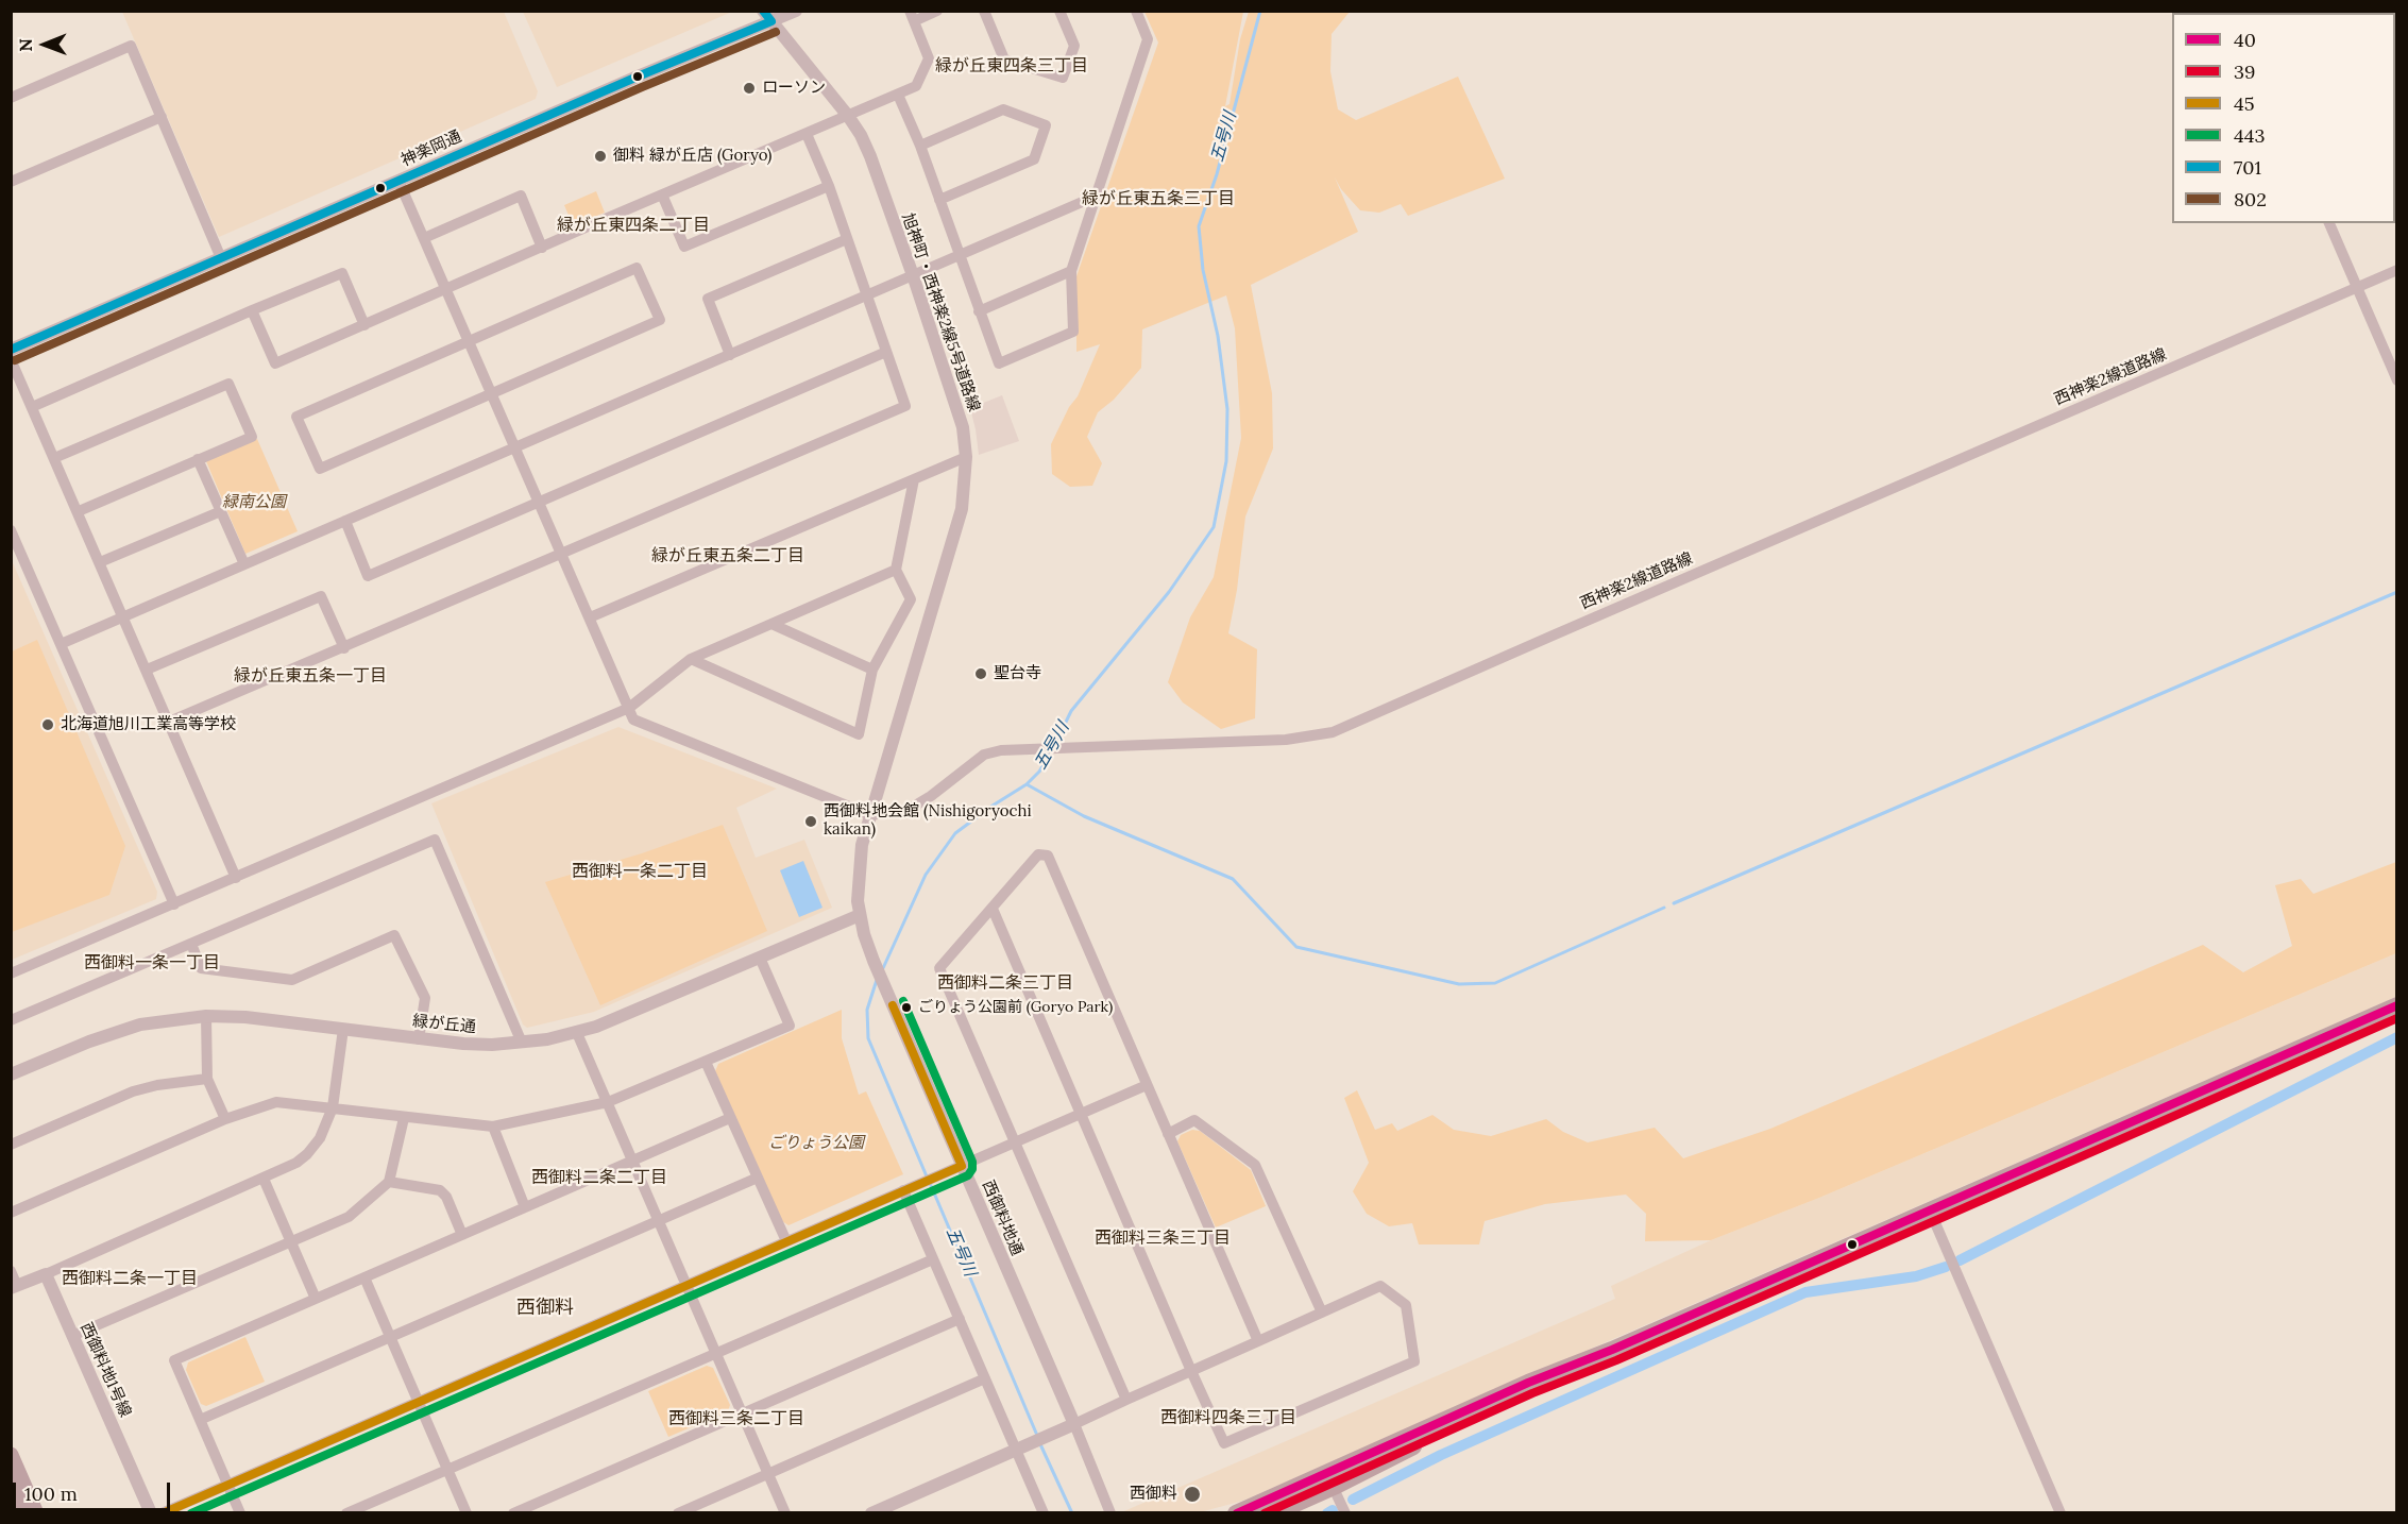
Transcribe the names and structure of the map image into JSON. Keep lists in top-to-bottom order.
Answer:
{
  "streets": {
    "street": [
      "神楽岡通",
      "旭神町・西神楽2線5号道路線",
      "西神楽2線道路線",
      "緑が丘通",
      "西御料地通",
      "西御料地1号線"
    ]
  },
  "crossings": [
    ["神楽岡通", "旭神町・西神楽2線5号道路線"],
    ["旭神町・西神楽2線5号道路線", "西神楽2線道路線"],
    ["旭神町・西神楽2線5号道路線", "緑が丘通"],
    ["旭神町・西神楽2線5号道路線", "西御料地通"],
    ["緑が丘通", "西御料地通"]
  ],
  "districts": [
    "緑が丘東四条三丁目",
    "緑が丘東五条三丁目",
    "緑が丘東四条二丁目",
    "緑が丘東五条二丁目",
    "緑が丘東五条一丁目",
    "西御料一条二丁目",
    "西御料一条一丁目",
    "西御料二条三丁目",
    "西御料二条二丁目",
    "西御料三条三丁目",
    "西御料二条一丁目",
    "西御料",
    "西御料四条三丁目",
    "西御料三条二丁目"
  ],
  "water": ["五号川"],
  "parks": ["緑南公園", "ごりょう公園"],
  "places": [
    "ローソン",
    "御料 緑が丘店 (Goryo)",
    "聖台寺",
    "北海道旭川工業高等学校",
    "西御料地会館 (Nishigoryochi kaikan)",
    "ごりょう公園前 (Goryo Park)",
    "西御料"
  ],
  "lines": [
    "transit line 701",
    "transit line 802",
    "transit line 443",
    "transit line 40",
    "transit line 45",
    "transit line 39"
  ],
  "legend": [
    "40",
    "39",
    "45",
    "443",
    "701",
    "802"
  ],
  "scale_bar": "100 m",
  "north": "left"
}
